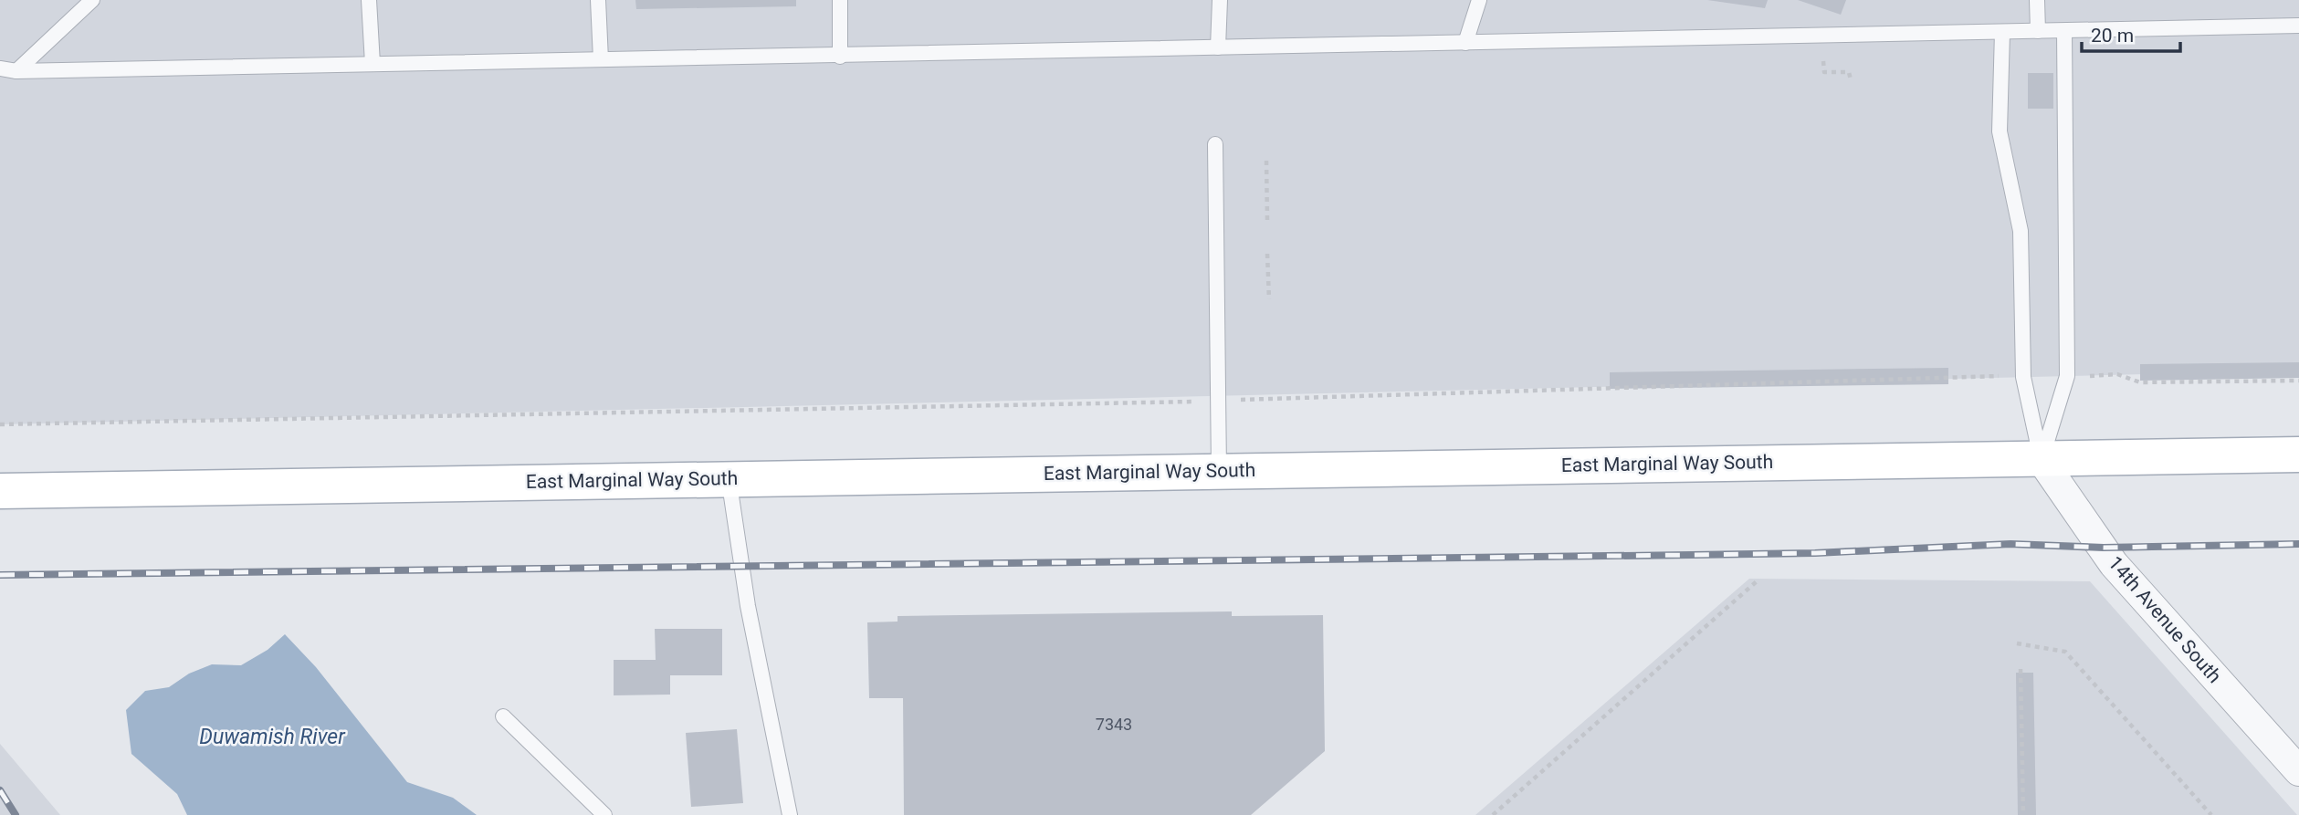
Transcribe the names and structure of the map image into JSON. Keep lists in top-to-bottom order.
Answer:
{
  "streets": {
    "main road": ["East Marginal Way South"],
    "street": ["14th Avenue South"]
  },
  "crossings": [
    ["East Marginal Way South", "14th Avenue South"]
  ],
  "water": ["Duwamish River"],
  "house_numbers": ["7343"],
  "scale_bar": "20 m"
}
